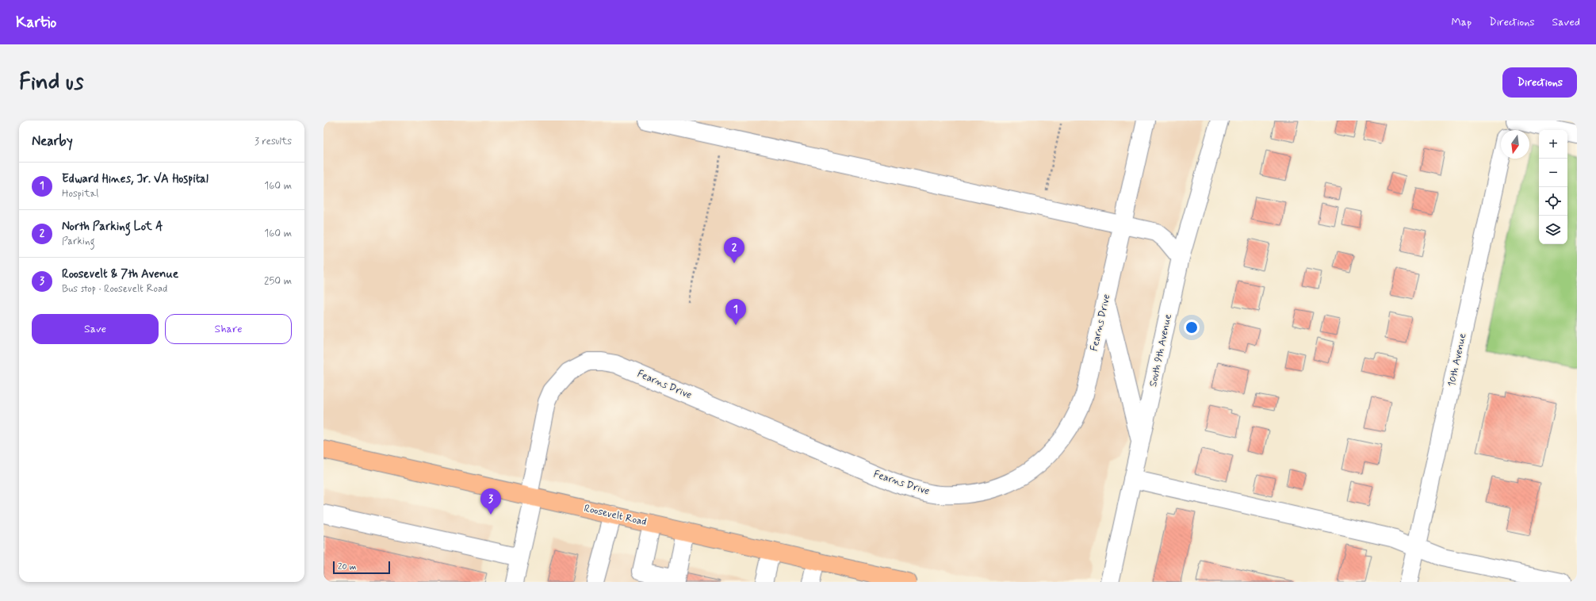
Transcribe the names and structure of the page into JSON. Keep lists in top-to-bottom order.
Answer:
{
  "streets": {
    "main road": ["Roosevelt Road"],
    "street": ["Fearns Drive", "South 9th Avenue", "10th Avenue"]
  },
  "crossings": [
    ["Fearns Drive", "Roosevelt Road"]
  ],
  "scale_bar": "20 m",
  "north": "bottom",
  "page": {
    "header": "Kartio",
    "nav": ["Map", "Directions", "Saved"],
    "buttons": [
      "Directions",
      ["Save", "Share"]
    ],
    "title": "Find us",
    "heading": ["Nearby", "3 results"],
    "map_buttons": ["+", "−"],
    "list": [
      {
        "mark": "1",
        "name": "Edward Hines, Jr. VA Hospital",
        "note": "Hospital",
        "value": "160 m"
      },
      {
        "mark": "2",
        "name": "North Parking Lot A",
        "note": "Parking",
        "value": "160 m"
      },
      {
        "mark": "3",
        "name": "Roosevelt & 7th Avenue",
        "note": "Bus stop · Roosevelt Road",
        "value": "250 m"
      }
    ],
    "pins": ["2", "1", "3"],
    "scale": "20 m"
  }
}
